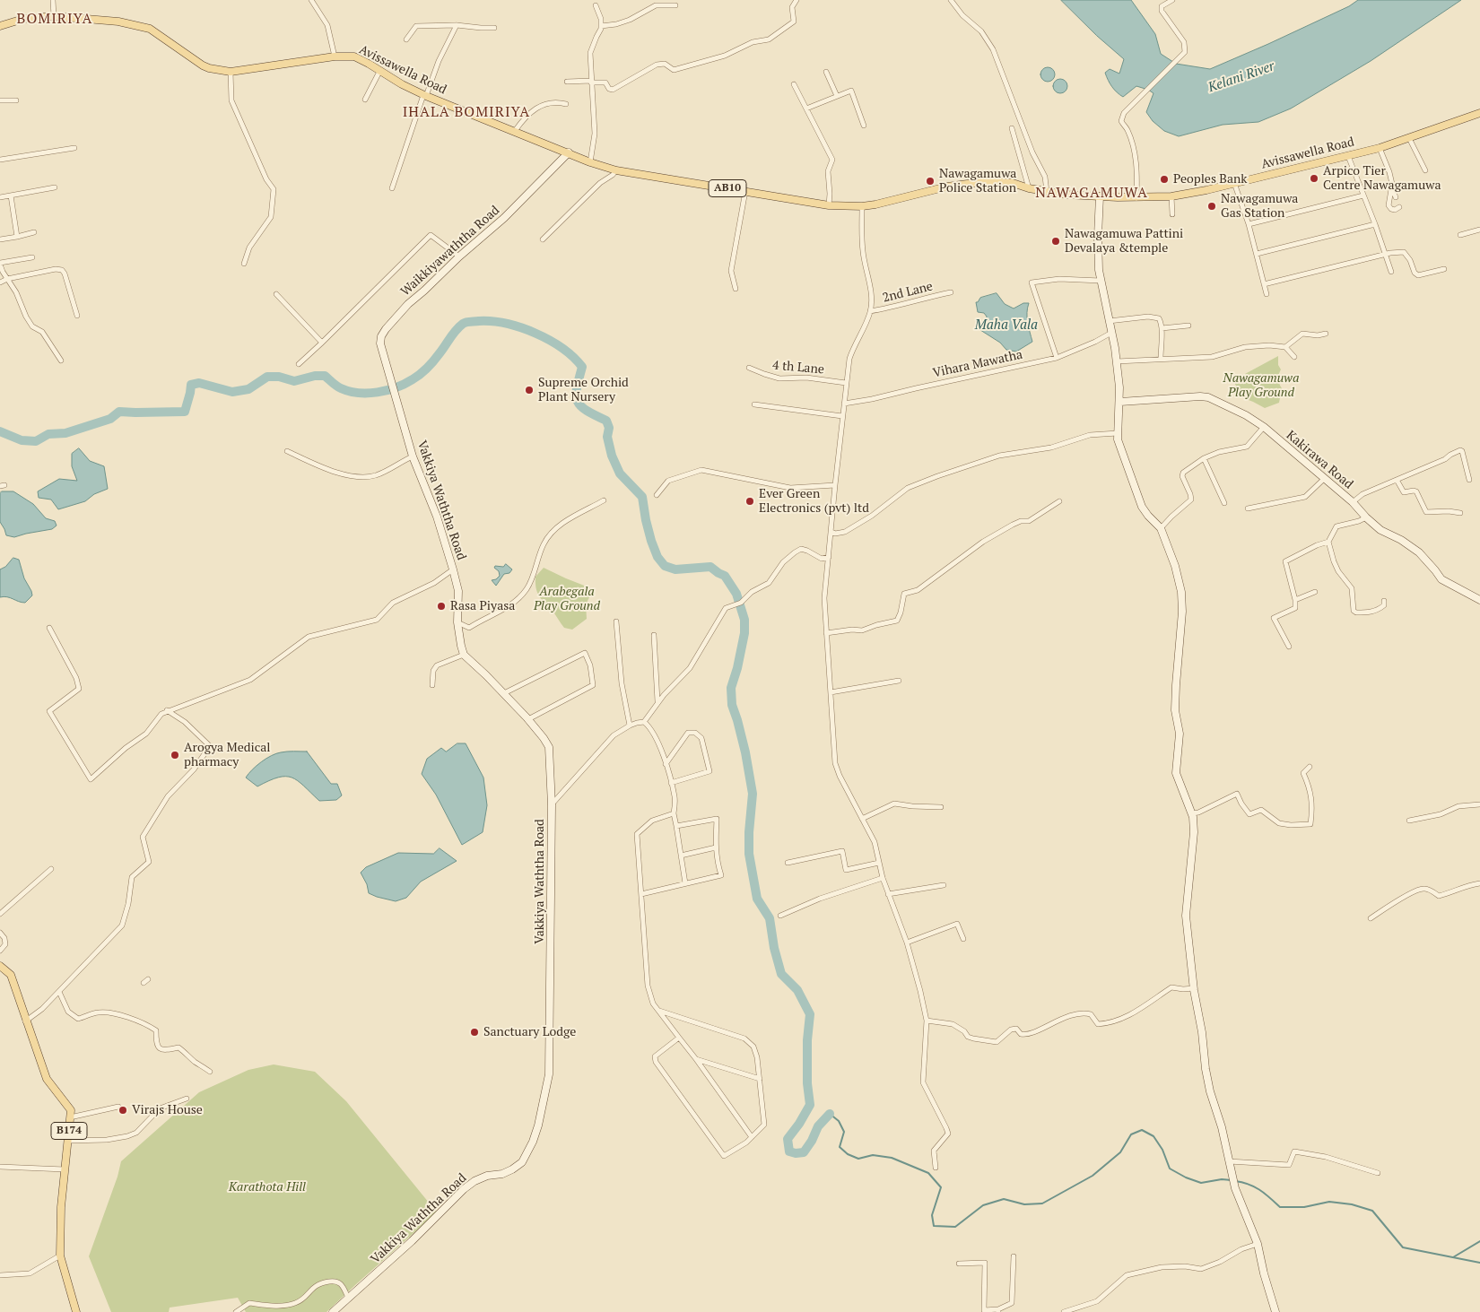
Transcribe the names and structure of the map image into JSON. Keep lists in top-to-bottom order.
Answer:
{
  "streets": {
    "main road": ["Avissawella Road", "AB10", "B174"],
    "street": [
      "Waikkiyawaththa Road",
      "2nd Lane",
      "Vihara Mawatha",
      "4 th Lane",
      "Kakirawa Road",
      "Vakkiya Waththa Road"
    ]
  },
  "crossings": [
    ["Avissawella Road", "Waikkiyawaththa Road"],
    ["Waikkiyawaththa Road", "Vakkiya Waththa Road"]
  ],
  "districts": ["BOMIRIYA", "IHALA BOMIRIYA", "NAWAGAMUWA"],
  "water": ["Kelani River", "Maha Vala"],
  "parks": ["Nawagamuwa Play Ground", "Arabegala Play Ground", "Karathota Hill"],
  "places": [
    "Arpico Tier Centre Nawagamuwa",
    "Peoples Bank",
    "Nawagamuwa Police Station",
    "Nawagamuwa Gas Station",
    "Nawagamuwa Pattini Devalaya &temple",
    "Supreme Orchid Plant Nursery",
    "Ever Green Electronics (pvt) ltd",
    "Rasa Piyasa",
    "Arogya Medical pharmacy",
    "Sanctuary Lodge",
    "Virajs House"
  ]
}
